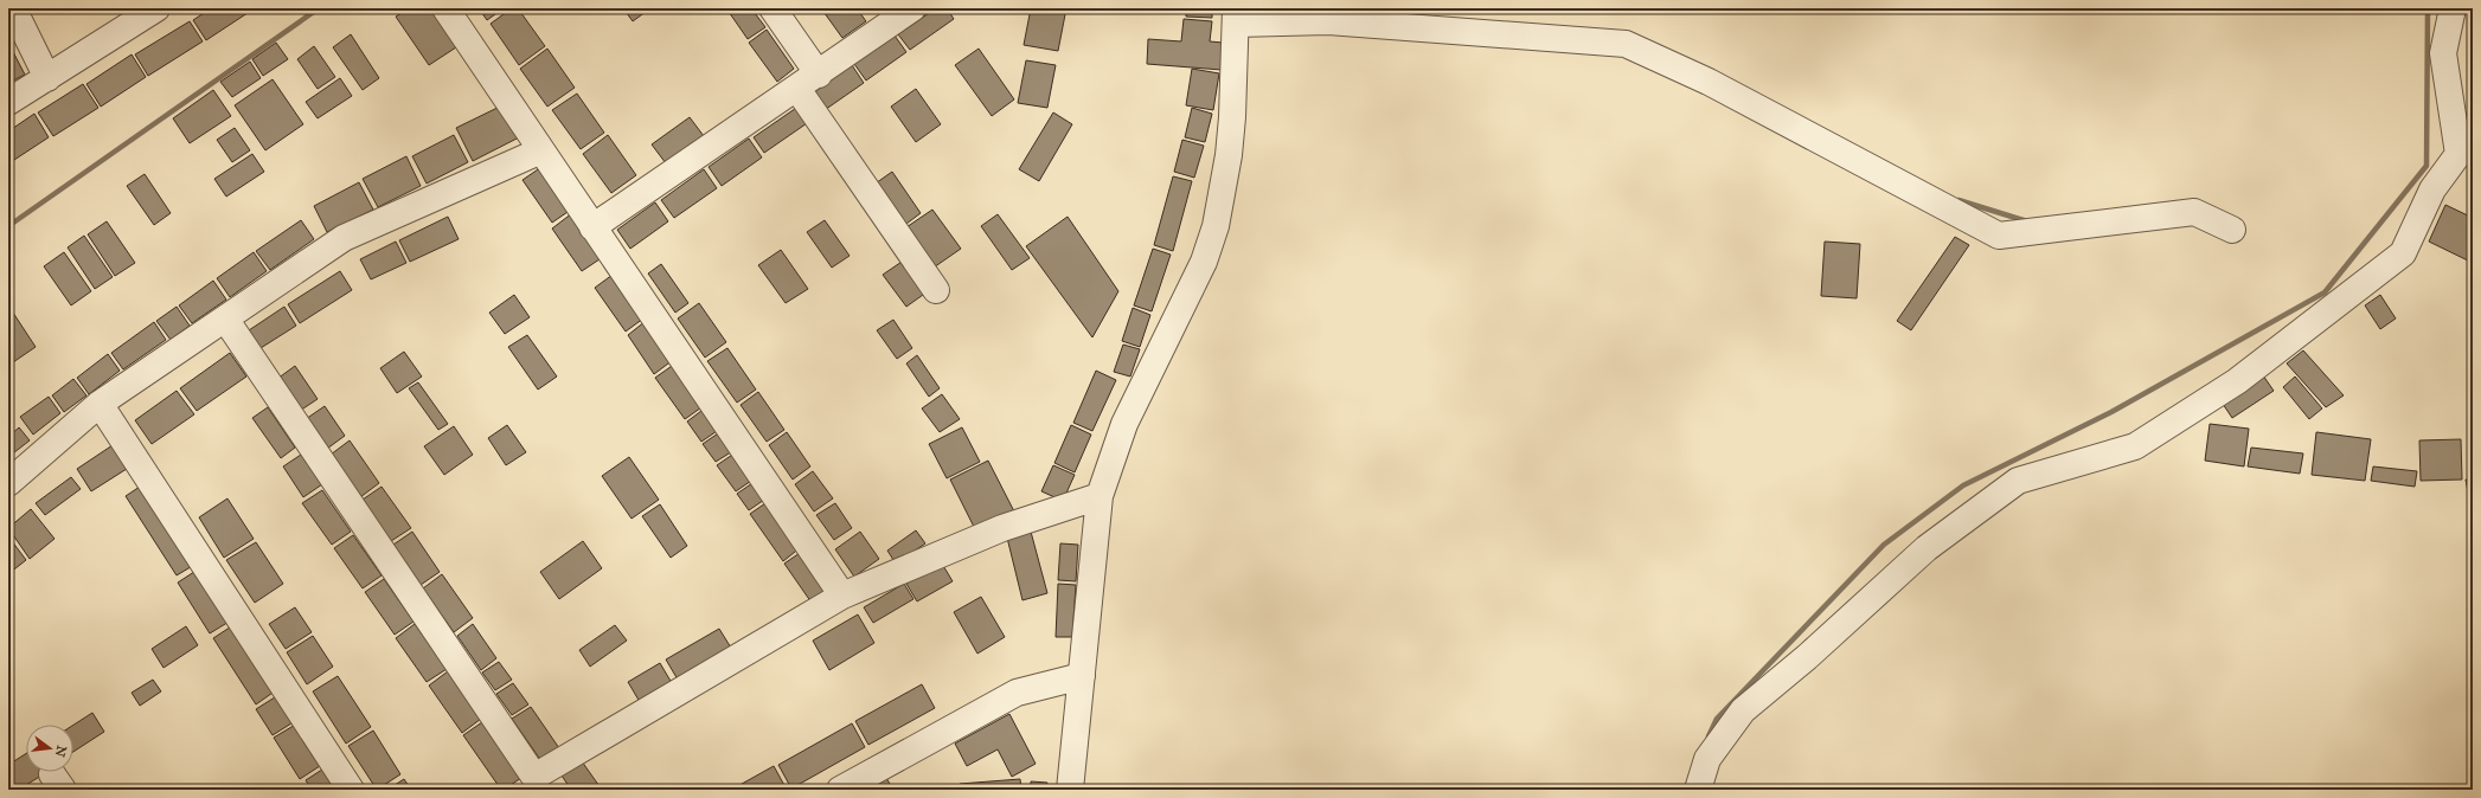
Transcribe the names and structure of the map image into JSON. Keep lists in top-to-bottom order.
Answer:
{
  "north": "right"
}
